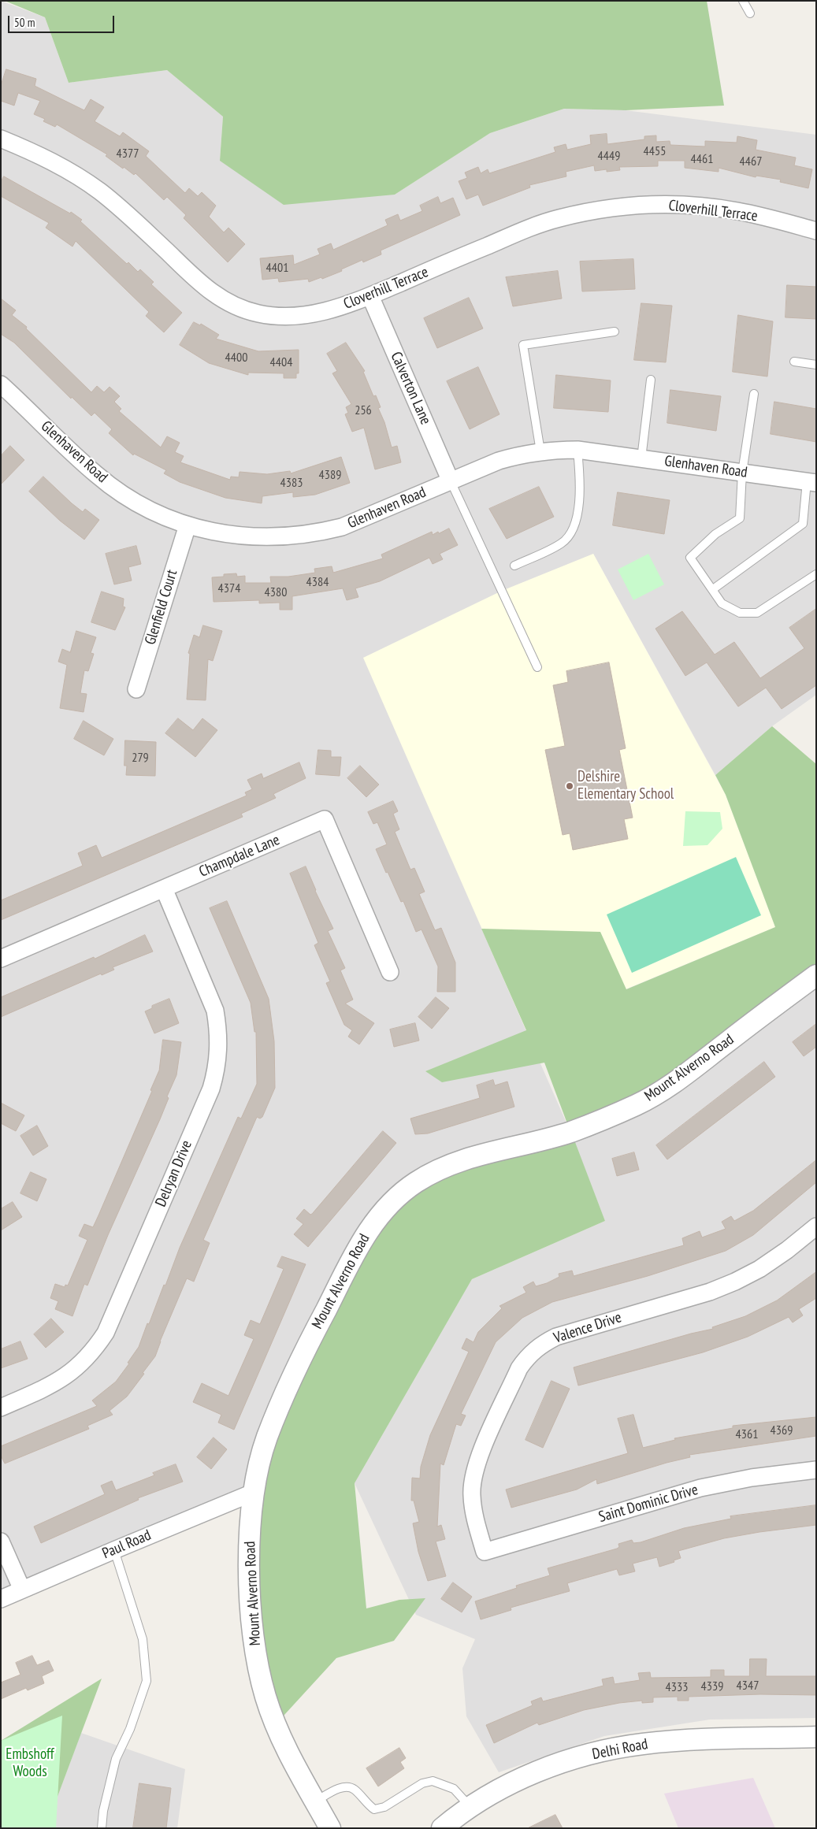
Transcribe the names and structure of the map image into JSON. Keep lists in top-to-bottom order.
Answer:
{
  "streets": {
    "street": [
      "Cloverhill Terrace",
      "Calverton Lane",
      "Glenhaven Road",
      "Glenfield Court",
      "Champdale Lane",
      "Mount Alverno Road",
      "Delryan Drive",
      "Valence Drive",
      "Saint Dominic Drive",
      "Paul Road",
      "Delhi Road"
    ]
  },
  "crossings": [
    ["Cloverhill Terrace", "Calverton Lane"],
    ["Calverton Lane", "Glenhaven Road"],
    ["Glenhaven Road", "Glenfield Court"],
    ["Champdale Lane", "Delryan Drive"],
    ["Mount Alverno Road", "Paul Road"],
    ["Valence Drive", "Saint Dominic Drive"]
  ],
  "parks": ["Embshoff Woods"],
  "places": ["Delshire Elementary School"],
  "house_numbers": [
    "4455",
    "4377",
    "4449",
    "4461",
    "4467",
    "4401",
    "4400",
    "4404",
    "256",
    "4389",
    "4383",
    "4384",
    "4374",
    "4380",
    "279",
    "4369",
    "4361",
    "4347",
    "4339",
    "4333"
  ],
  "scale_bar": "50 m"
}
